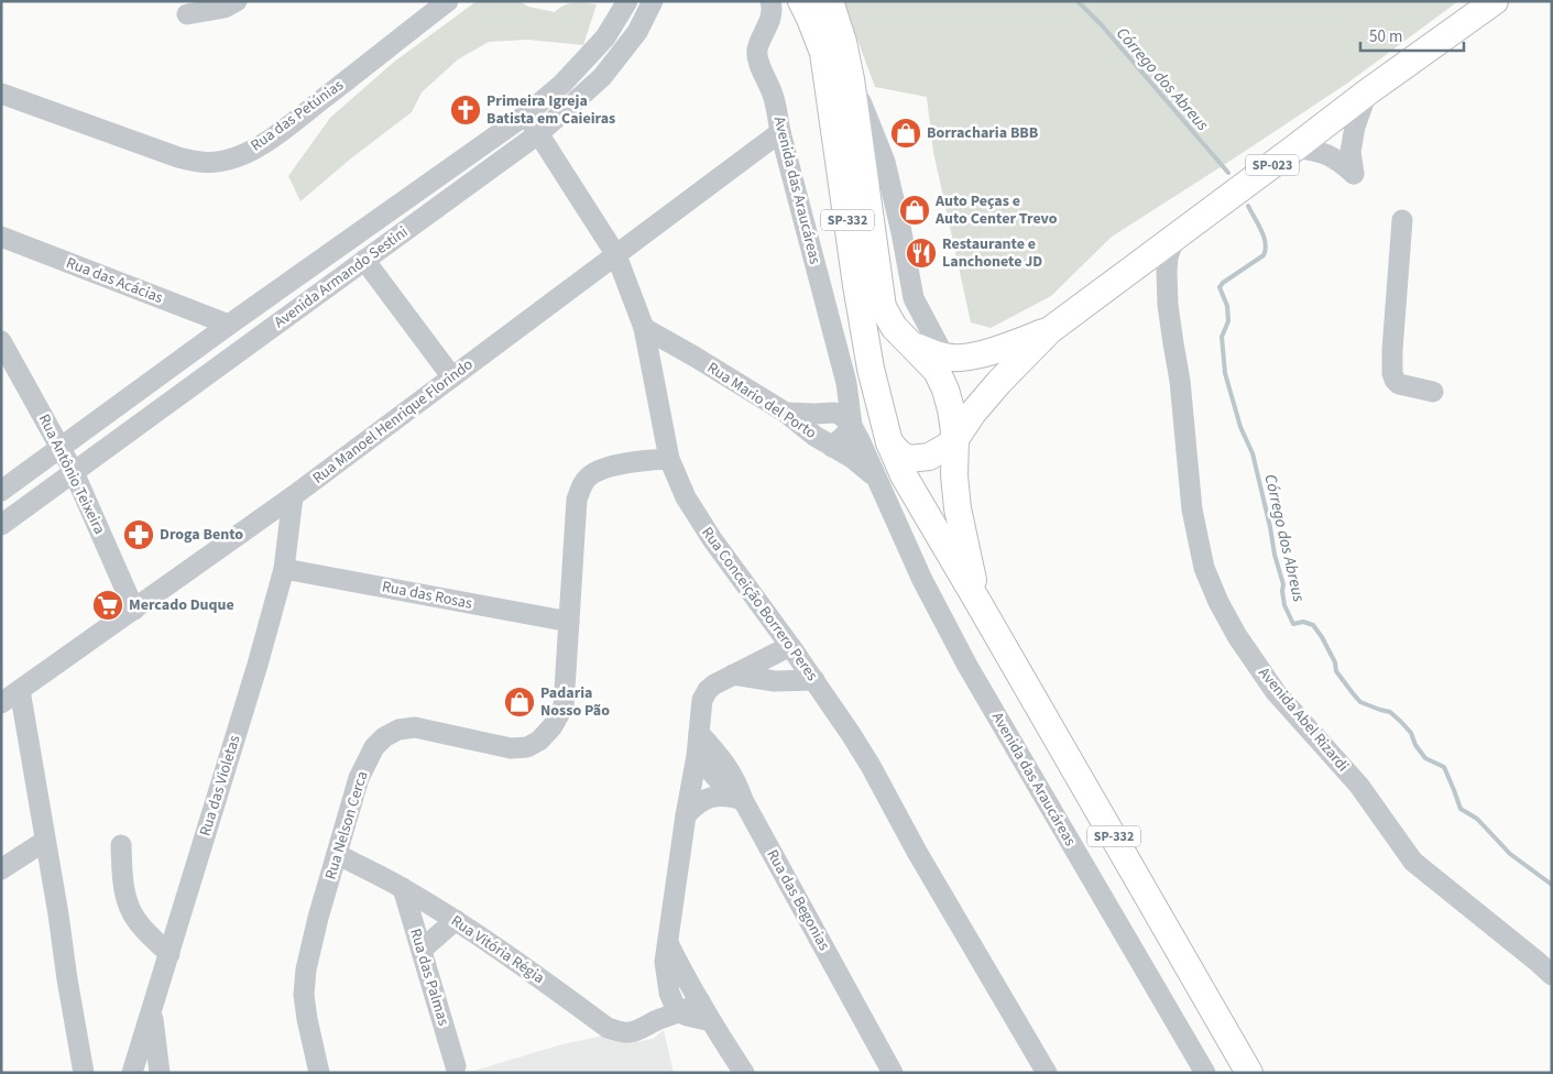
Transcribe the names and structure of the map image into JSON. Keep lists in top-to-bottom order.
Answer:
{
  "streets": {
    "main road": ["SP-023", "SP-332"],
    "street": [
      "Rua das Petúnias",
      "Avenida das Araucáreas",
      "Avenida Armando Sestini",
      "Rua das Acácias",
      "Rua Mario del Porto",
      "Rua Manoel Henrique Florindo",
      "Rua Antônio Teixeira",
      "Rua das Rosas",
      "Rua Conceição Borrero Peres",
      "Avenida Abel Rizardi",
      "Rua das Violetas",
      "Rua Nelson Cerca",
      "Rua das Begonias",
      "Rua Vitória Régia",
      "Rua das Palmas"
    ]
  },
  "crossings": [
    ["SP-023", "SP-332"],
    ["SP-023", "Avenida Abel Rizardi"],
    ["Avenida das Araucáreas", "Rua Mario del Porto"],
    ["Avenida das Araucáreas", "Rua Manoel Henrique Florindo"],
    ["Avenida Armando Sestini", "Rua das Acácias"],
    ["Avenida Armando Sestini", "Rua Antônio Teixeira"],
    ["Avenida Armando Sestini", "Rua Conceição Borrero Peres"],
    ["Rua Mario del Porto", "Rua Conceição Borrero Peres"],
    ["Rua Manoel Henrique Florindo", "Rua Antônio Teixeira"],
    ["Rua Manoel Henrique Florindo", "Rua Conceição Borrero Peres"],
    ["Rua Manoel Henrique Florindo", "Rua das Violetas"],
    ["Rua das Rosas", "Rua das Violetas"],
    ["Rua das Rosas", "Rua Nelson Cerca"],
    ["Rua Conceição Borrero Peres", "Rua Nelson Cerca"],
    ["Rua Nelson Cerca", "Rua Vitória Régia"],
    ["Rua Vitória Régia", "Rua das Palmas"]
  ],
  "water": ["Córrego dos Abreus"],
  "places": {
    "church": ["Primeira Igreja Batista em Caieiras"],
    "shop": ["Borracharia BBB", "Auto Peças e Auto Center Trevo", "Padaria Nosso Pão"],
    "restaurant": ["Restaurante e Lanchonete JD"],
    "pharmacy": ["Droga Bento"],
    "supermarket": ["Mercado Duque"]
  },
  "scale_bar": "50 m"
}
